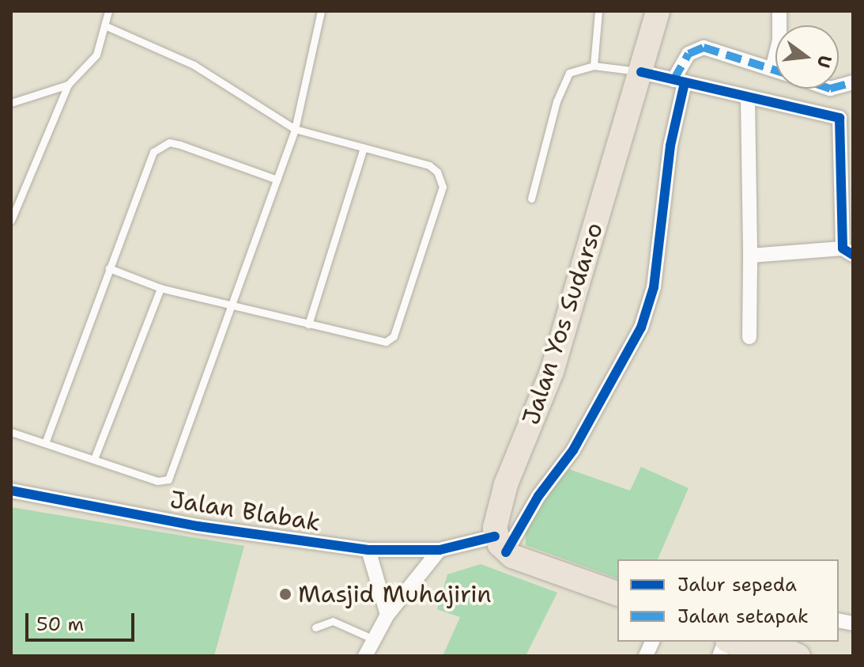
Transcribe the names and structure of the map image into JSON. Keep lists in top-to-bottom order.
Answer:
{
  "streets": {
    "highway": ["Jalan Yos Sudarso"],
    "street": ["Jalan Blabak"]
  },
  "crossings": [
    ["Jalan Yos Sudarso", "Jalan Blabak"]
  ],
  "places": ["Masjid Muhajirin"],
  "legend": ["Jalur sepeda", "Jalan setapak"],
  "scale_bar": "50 m",
  "north": "right"
}
